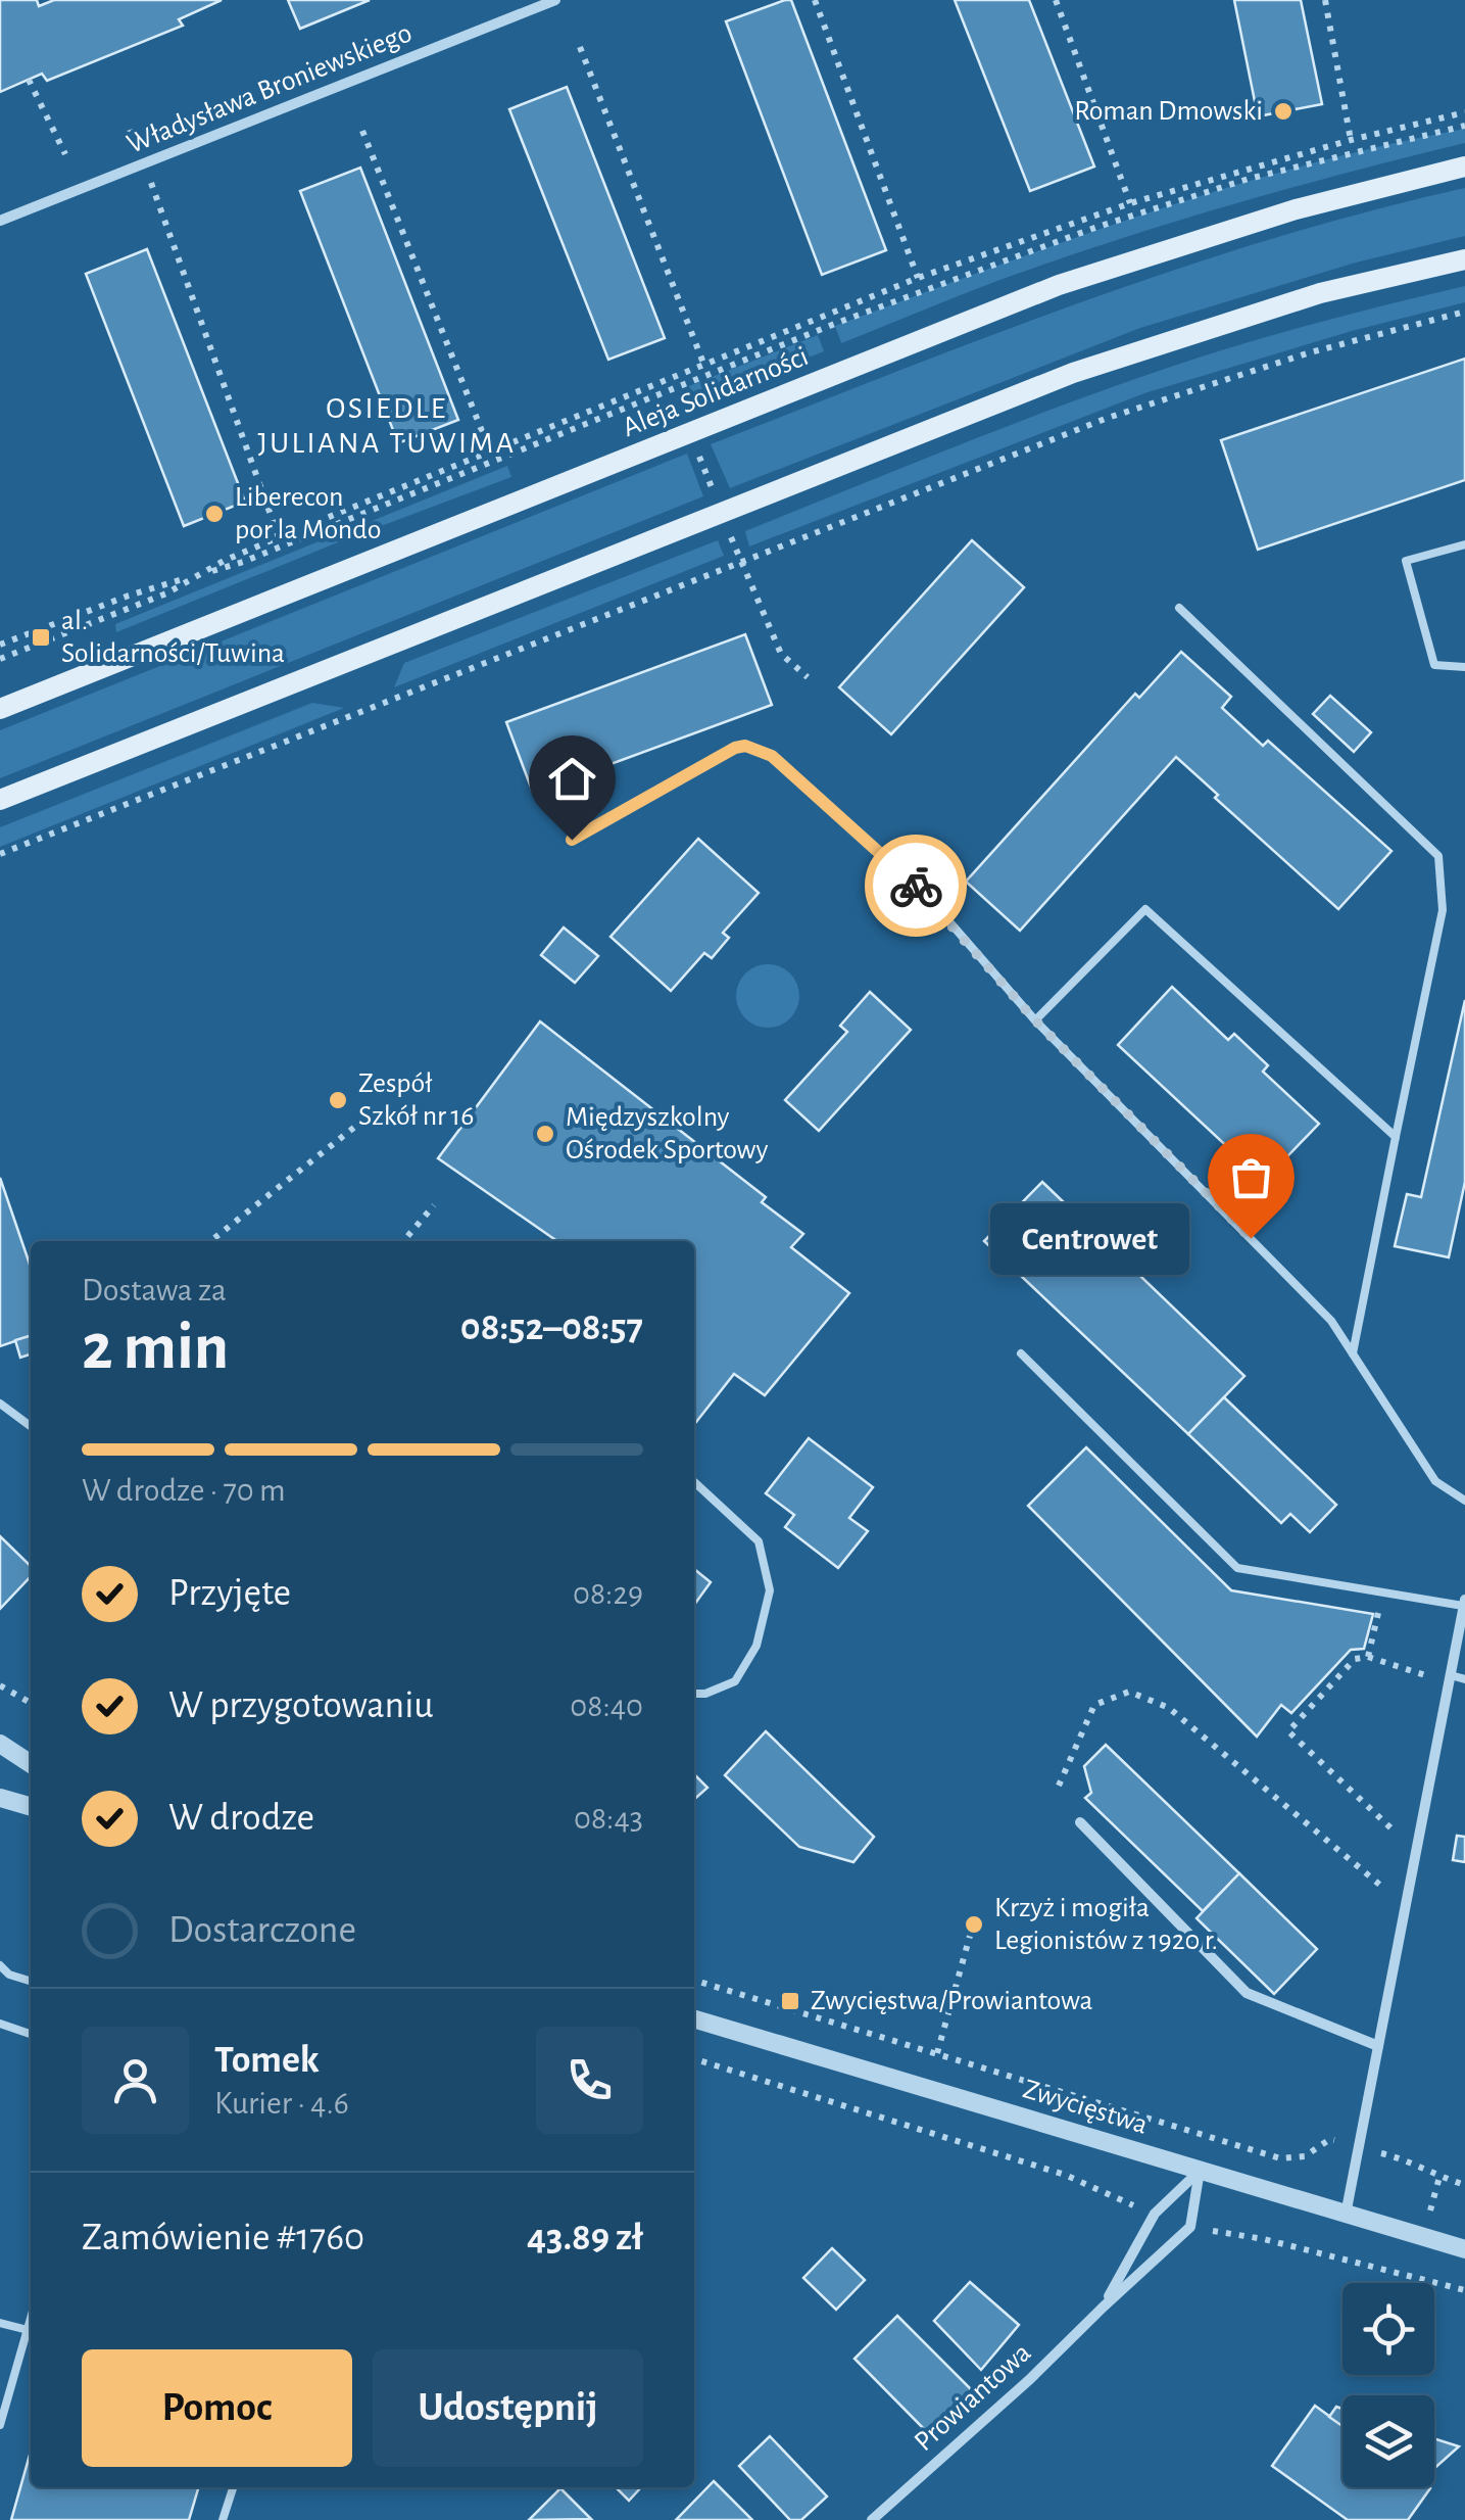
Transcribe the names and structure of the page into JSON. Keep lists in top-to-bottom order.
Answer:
{
  "streets": {
    "main road": ["Aleja Solidarności"],
    "street": ["Władysława Broniewskiego", "Zwycięstwa", "Prowiantowa"]
  },
  "crossings": [
    ["Zwycięstwa", "Prowiantowa"]
  ],
  "districts": ["OSIEDLE JULIANA TUWIMA"],
  "places": {
    "other": [
      "Roman Dmowski",
      "Liberecon por la Mondo",
      "Zespół Szkół nr 16",
      "Międzyszkolny Ośrodek Sportowy",
      "Centrowet",
      "Krzyż i mogiła Legionistów z 1920 r."
    ],
    "transit": ["al. Solidarności/Tuwina", "Zwycięstwa/Prowiantowa"]
  },
  "page": {
    "bubble": "Centrowet",
    "heading": ["2 min", "Dostawa za", "08:52–08:57"],
    "panel": [
      "Tomek",
      "Kurier · 4.6",
      "Zamówienie #1760",
      "43.89 zł"
    ],
    "bar": "W drodze · 70 m",
    "list": [
      ["Przyjęte", "08:29"],
      ["W przygotowaniu", "08:40"],
      ["W drodze", "08:43"],
      "Dostarczone"
    ],
    "buttons": ["Pomoc", "Udostępnij"]
  }
}
